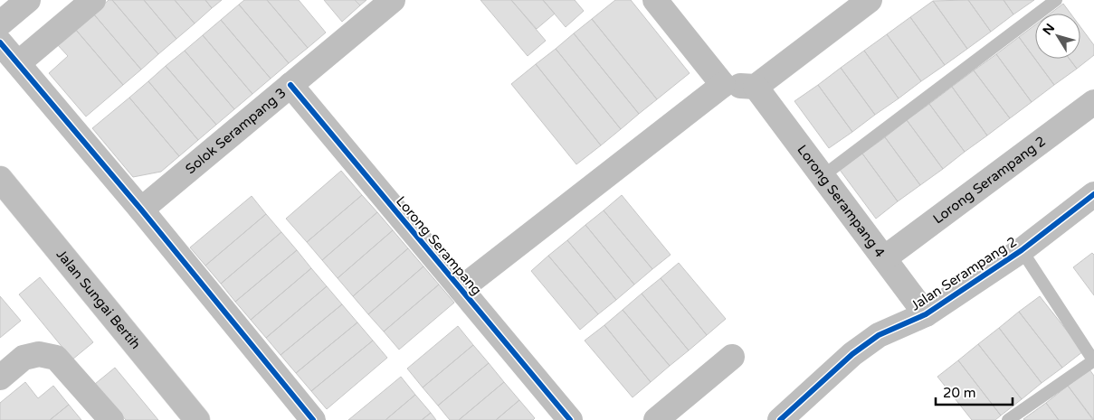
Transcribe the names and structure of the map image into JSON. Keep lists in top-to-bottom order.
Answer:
{
  "streets": {
    "street": [
      "Solok Serampang 3",
      "Lorong Serampang 2",
      "Lorong Serampang 4",
      "Lorong Serampang",
      "Jalan Serampang 2",
      "Jalan Sungai Bertih"
    ]
  },
  "crossings": [
    ["Solok Serampang 3", "Lorong Serampang"],
    ["Lorong Serampang 2", "Lorong Serampang 4"],
    ["Lorong Serampang 4", "Jalan Serampang 2"]
  ],
  "scale_bar": "20 m",
  "north": "top left"
}
